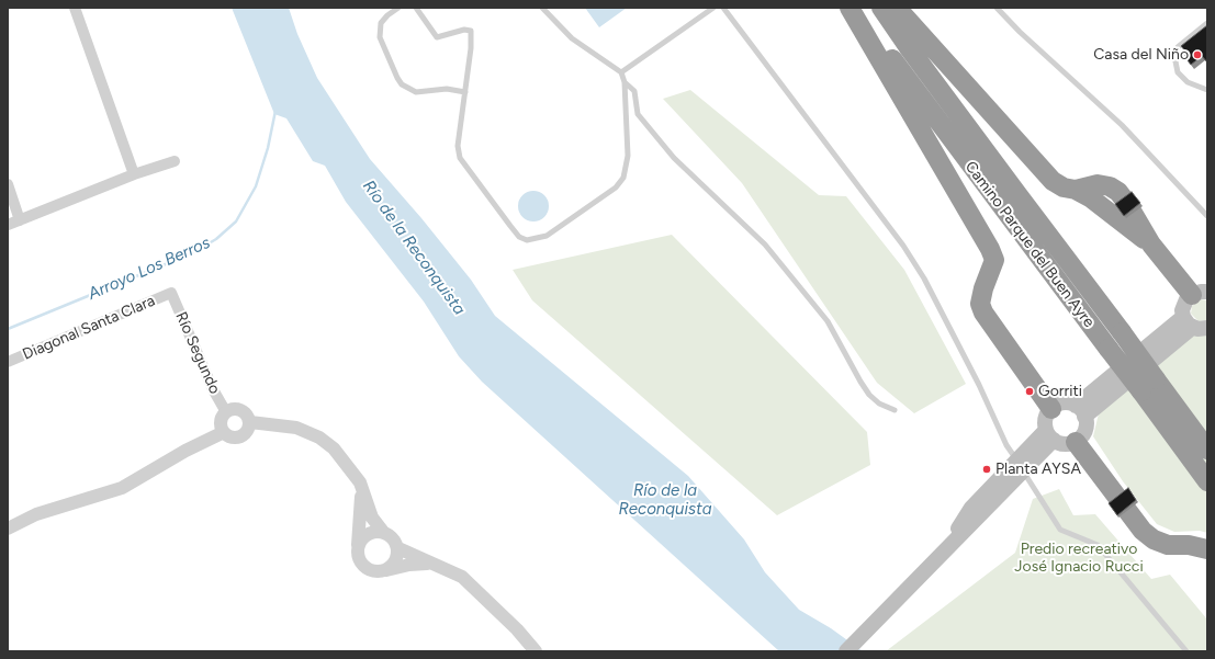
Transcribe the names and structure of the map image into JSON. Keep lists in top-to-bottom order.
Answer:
{
  "streets": {
    "highway": ["Camino Parque del Buen Ayre"],
    "street": ["Diagonal Santa Clara", "Río Segundo"]
  },
  "crossings": [
    ["Diagonal Santa Clara", "Río Segundo"]
  ],
  "water": ["Río de la Reconquista", "Arroyo Los Berros"],
  "parks": ["Predio recreativo José Ignacio Rucci"],
  "places": ["Casa del Niño", "Gorriti", "Planta AYSA"]
}
